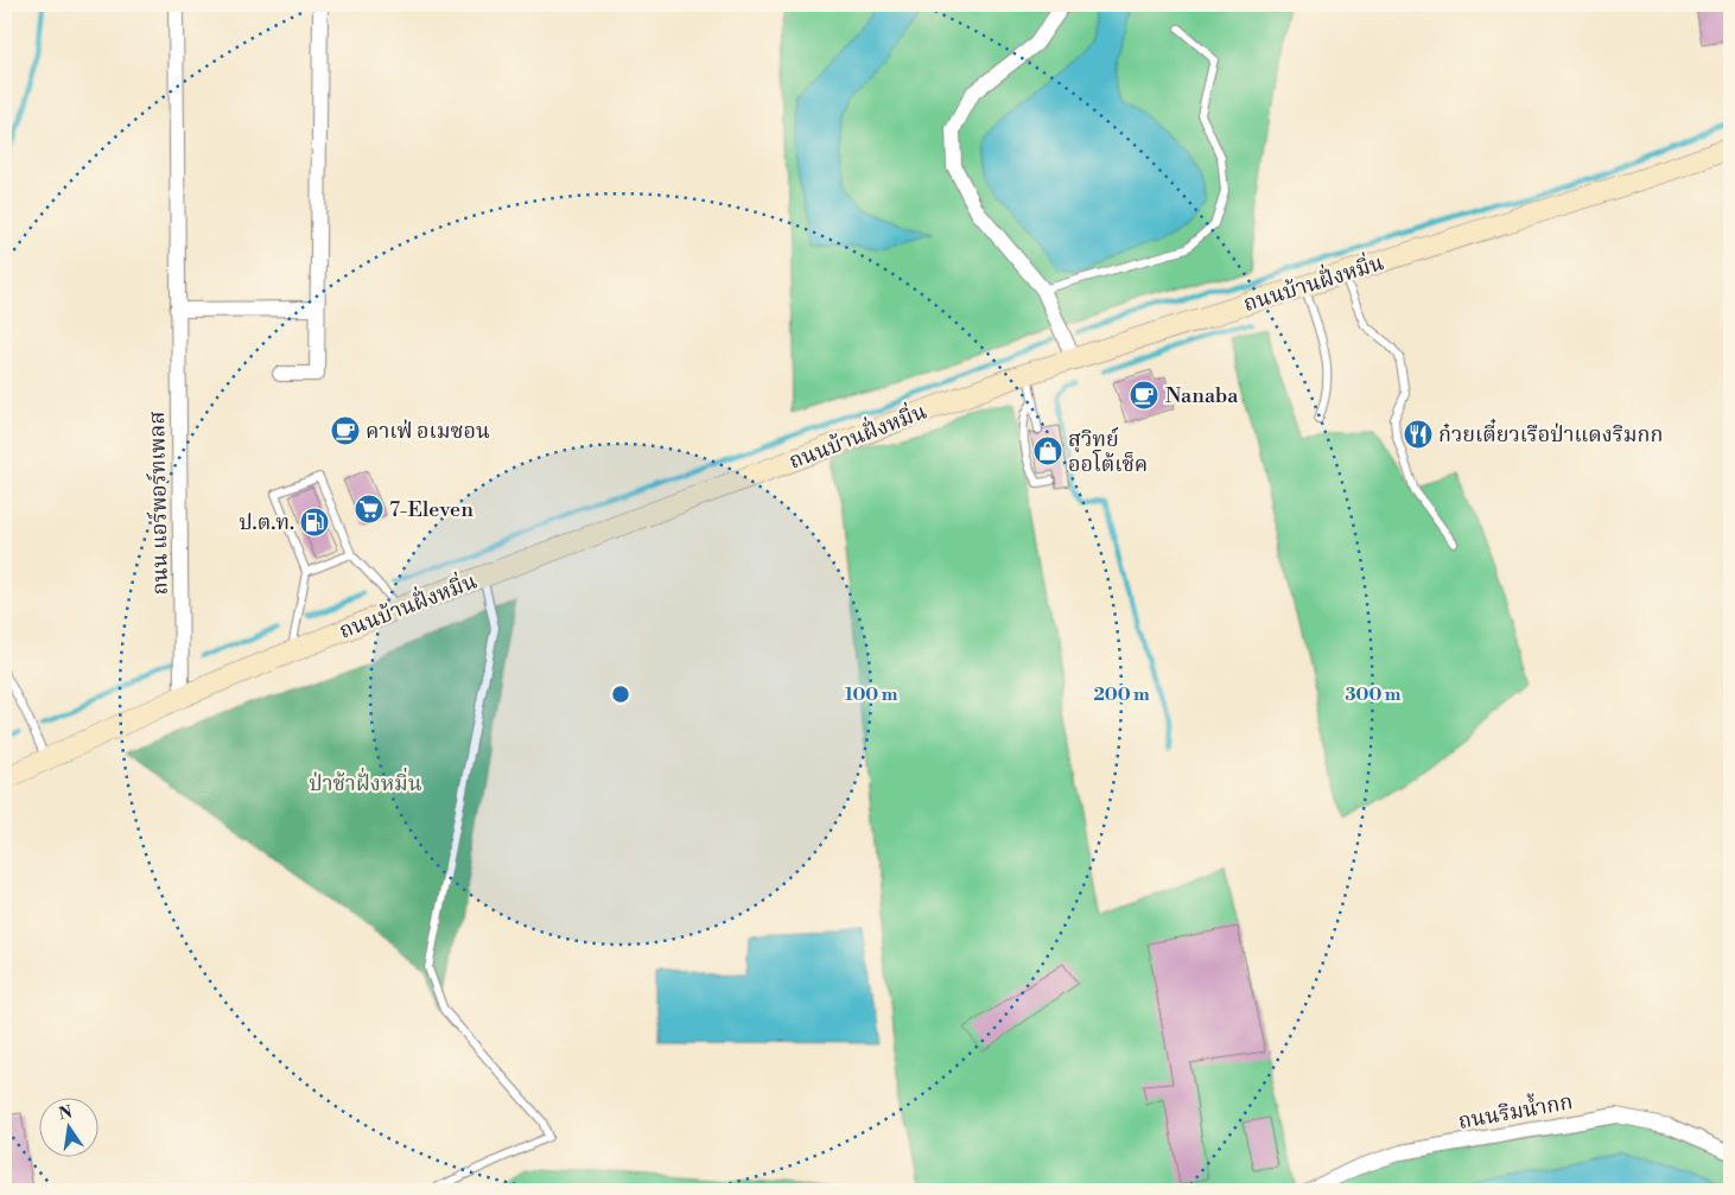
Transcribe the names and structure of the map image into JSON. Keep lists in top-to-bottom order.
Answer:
{
  "streets": {
    "street": ["ถนนบ้านฝั่งหมิ่น", "ถนน แอร์พอร์ทเพลส", "ถนนริมน้ำกก"]
  },
  "crossings": [
    ["ถนนบ้านฝั่งหมิ่น", "ถนน แอร์พอร์ทเพลส"]
  ],
  "parks": ["ป่าช้าฝั่งหมิ่น"],
  "places": {
    "cafe": ["Nanaba", "คาเฟ่ อเมซอน"],
    "restaurant": ["ก๋วยเตี๋ยวเรือป่าแดงริมกก"],
    "shop": ["สุวิทย์ ออโต้เช็ค"],
    "supermarket": ["7-Eleven"],
    "fuel station": ["ป.ต.ท."]
  },
  "north": "top",
  "rings": ["100 m", "200 m", "300 m"]
}
